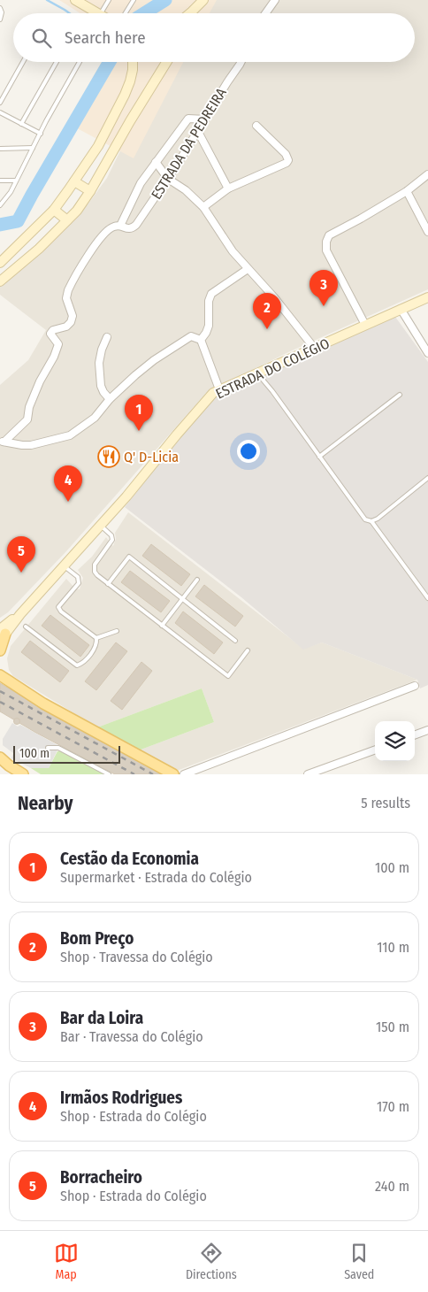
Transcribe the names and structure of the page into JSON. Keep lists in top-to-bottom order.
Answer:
{
  "streets": {
    "street": ["ESTRADA DA PEDREIRA", "ESTRADA DO COLÉGIO"]
  },
  "places": {
    "restaurant": ["Q' D-Licia"]
  },
  "scale_bar": "100 m",
  "page": {
    "search": "Search here",
    "pins": [
      "3",
      "2",
      "1",
      "4",
      "5"
    ],
    "scale": "100 m",
    "heading": ["Nearby", "5 results"],
    "list": [
      {
        "mark": "1",
        "name": "Cestão da Economia",
        "note": "Supermarket · Estrada do Colégio",
        "value": "100 m"
      },
      {
        "mark": "2",
        "name": "Bom Preço",
        "note": "Shop · Travessa do Colégio",
        "value": "110 m"
      },
      {
        "mark": "3",
        "name": "Bar da Loira",
        "note": "Bar · Travessa do Colégio",
        "value": "150 m"
      },
      {
        "mark": "4",
        "name": "Irmãos Rodrigues",
        "note": "Shop · Estrada do Colégio",
        "value": "170 m"
      },
      {
        "mark": "5",
        "name": "Borracheiro",
        "note": "Shop · Estrada do Colégio",
        "value": "240 m"
      }
    ],
    "nav": ["Map", "Directions", "Saved"]
  }
}
